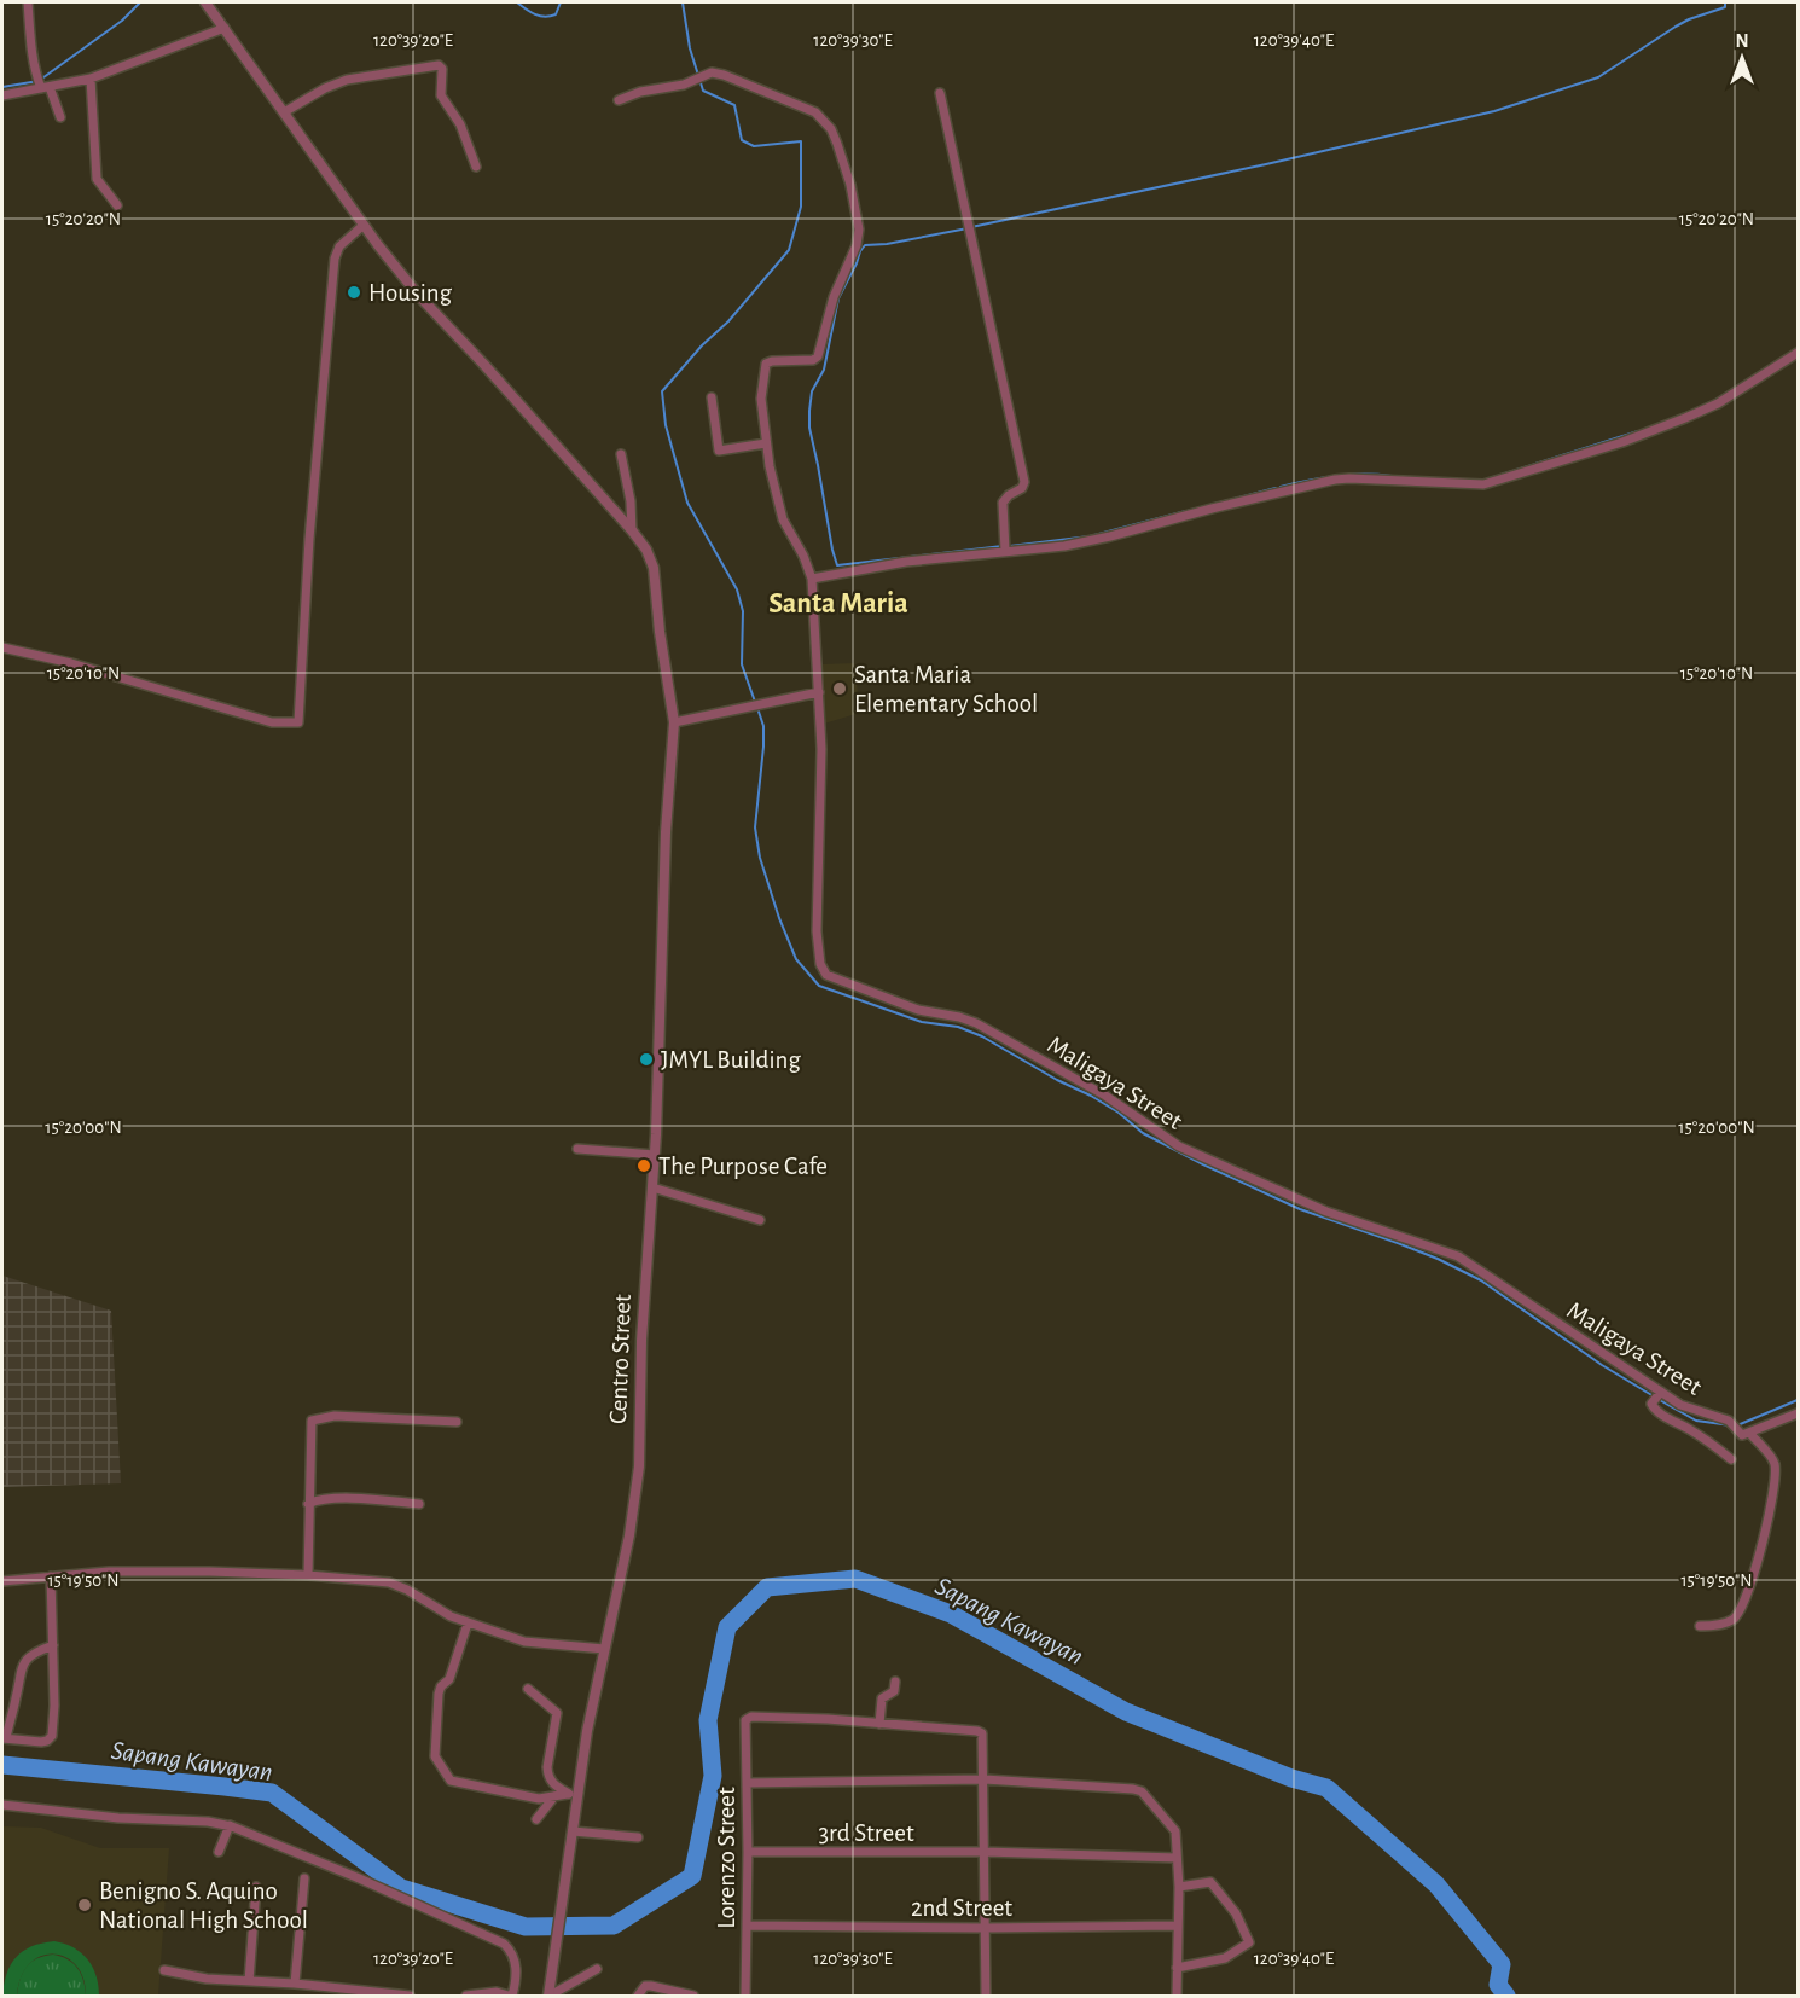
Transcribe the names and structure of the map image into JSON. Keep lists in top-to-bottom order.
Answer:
{
  "streets": {
    "street": [
      "Maligaya Street",
      "Centro Street",
      "3rd Street",
      "Lorenzo Street",
      "2nd Street"
    ]
  },
  "crossings": [
    ["3rd Street", "Lorenzo Street"],
    ["Lorenzo Street", "2nd Street"]
  ],
  "districts": ["Santa Maria"],
  "water": ["Sapang Kawayan"],
  "places": [
    "Housing",
    "Santa Maria Elementary School",
    "JMYL Building",
    "The Purpose Cafe",
    "Benigno S. Aquino National High School"
  ],
  "north": "top",
  "coordinates": [
    "120°39'20\"E",
    "120°39'30\"E",
    "120°39'40\"E",
    "15°20'20\"N",
    "15°20'10\"N",
    "15°20'00\"N",
    "15°19'50\"N"
  ]
}
